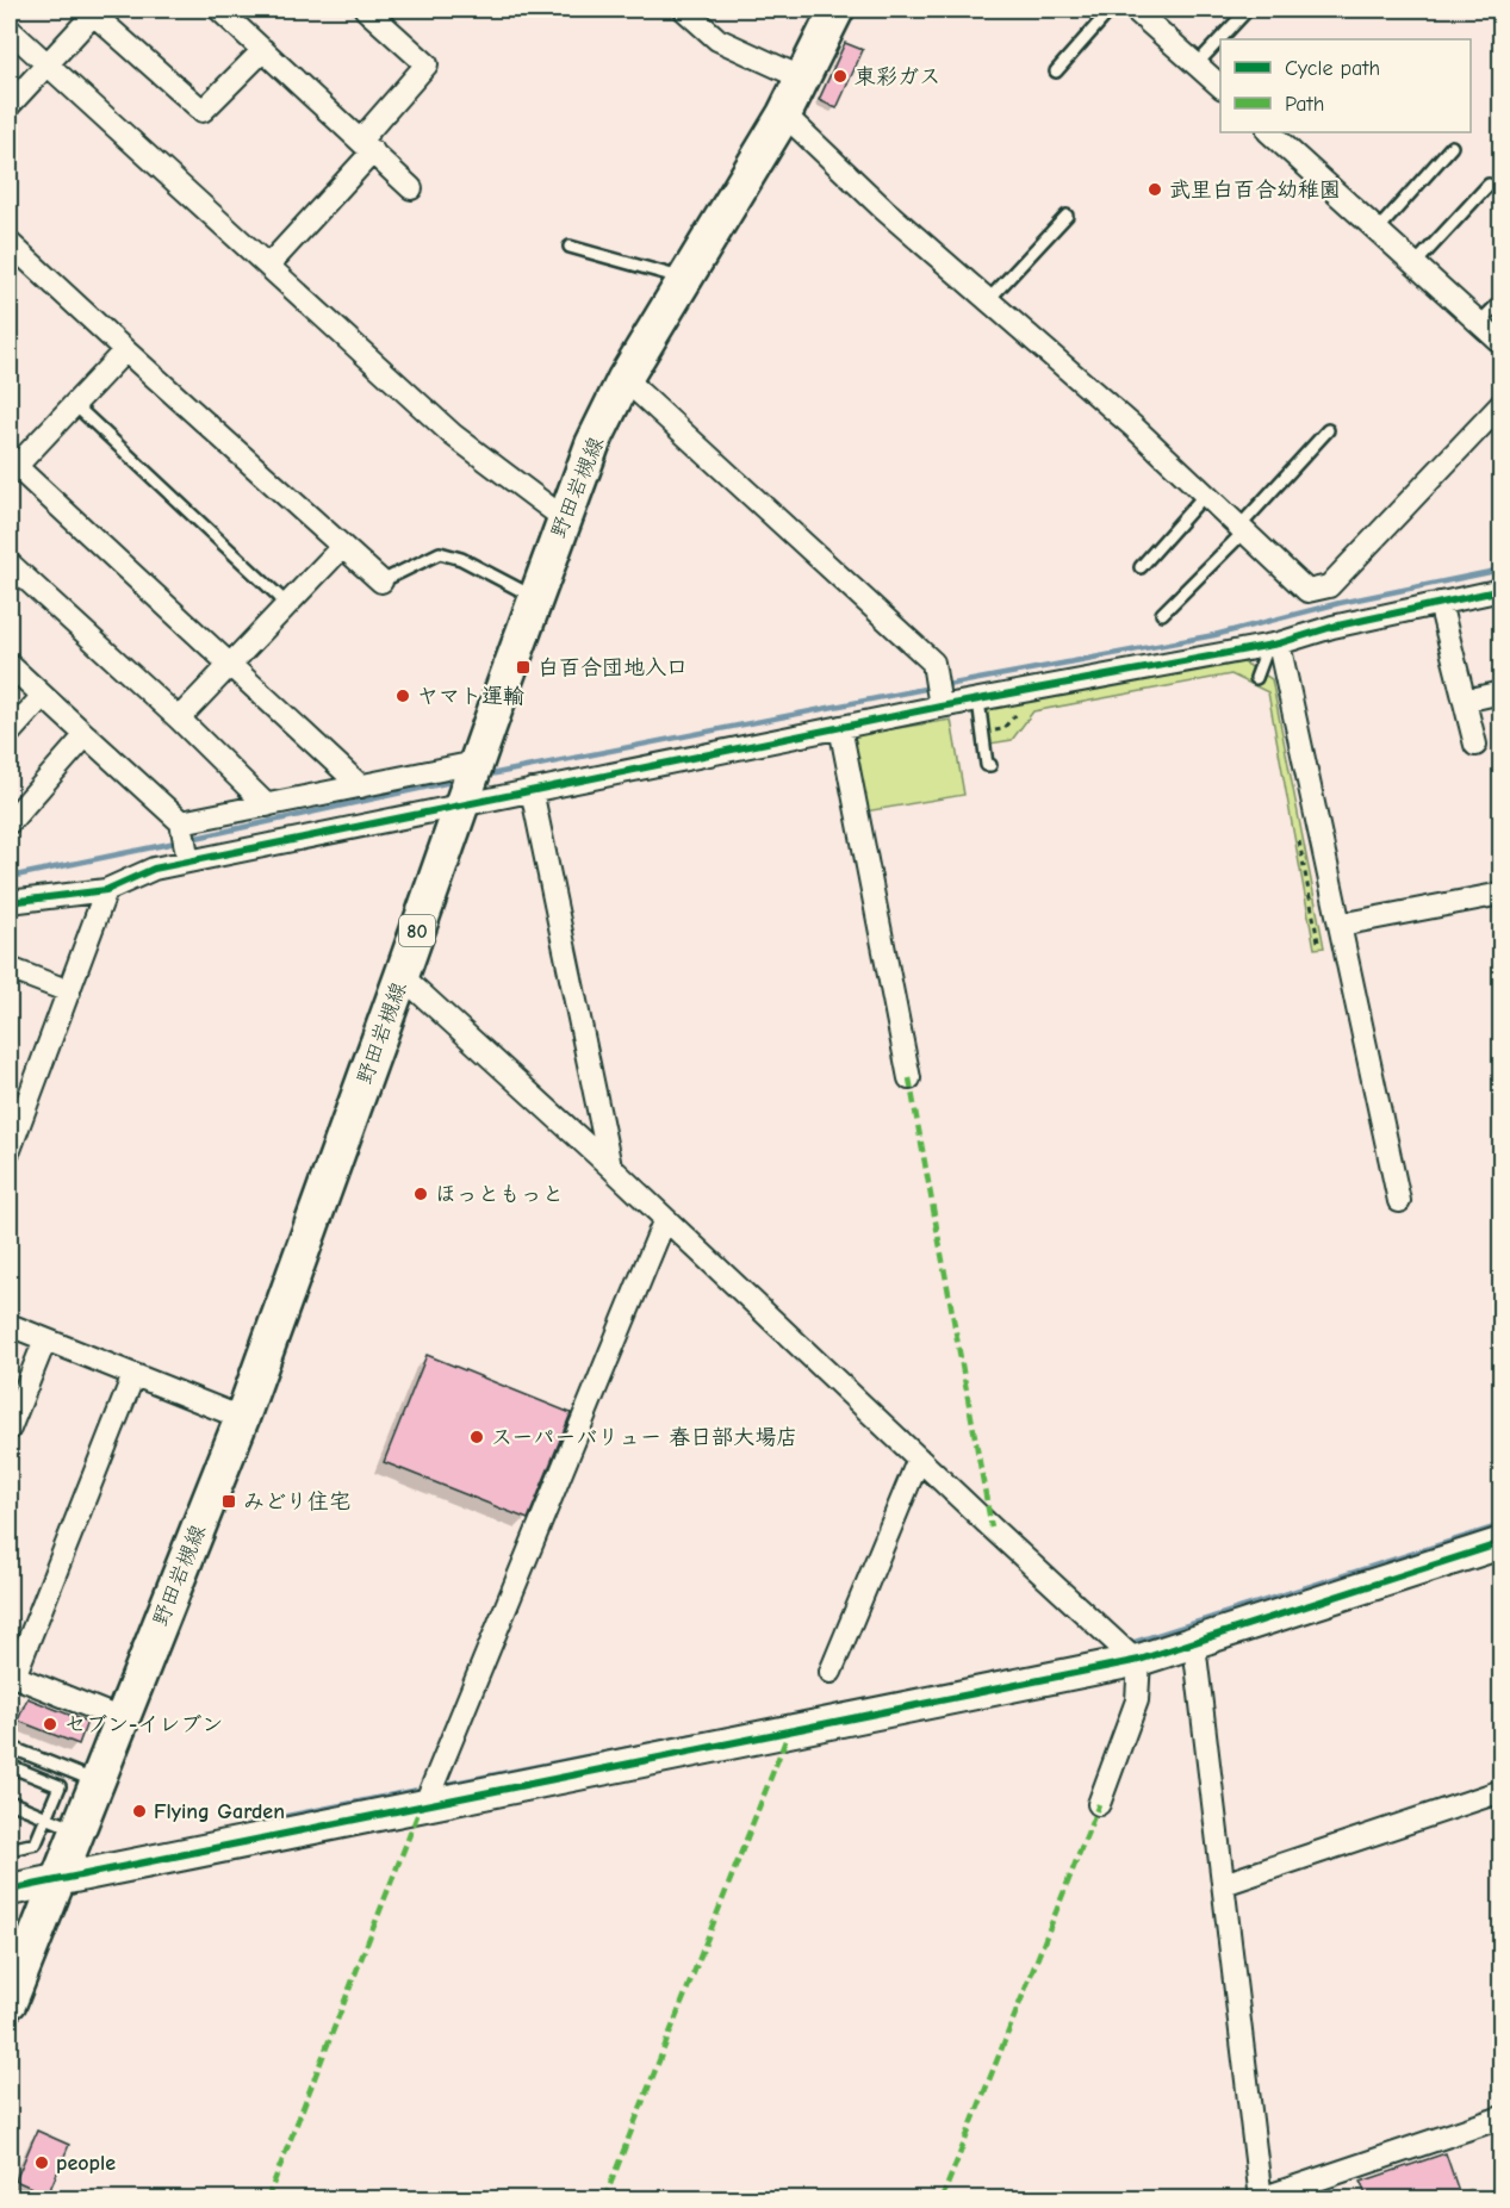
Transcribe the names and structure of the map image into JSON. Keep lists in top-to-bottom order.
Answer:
{
  "streets": {
    "main road": ["野田岩槻線", "80"]
  },
  "places": {
    "other": [
      "東彩ガス",
      "武里白百合幼稚園",
      "ヤマト運輸",
      "ほっともっと",
      "スーパーバリュー 春日部大場店",
      "セブン-イレブン",
      "Flying Garden",
      "people"
    ],
    "transit": ["白百合団地入口", "みどり住宅"]
  },
  "legend": ["Cycle path", "Path"]
}
